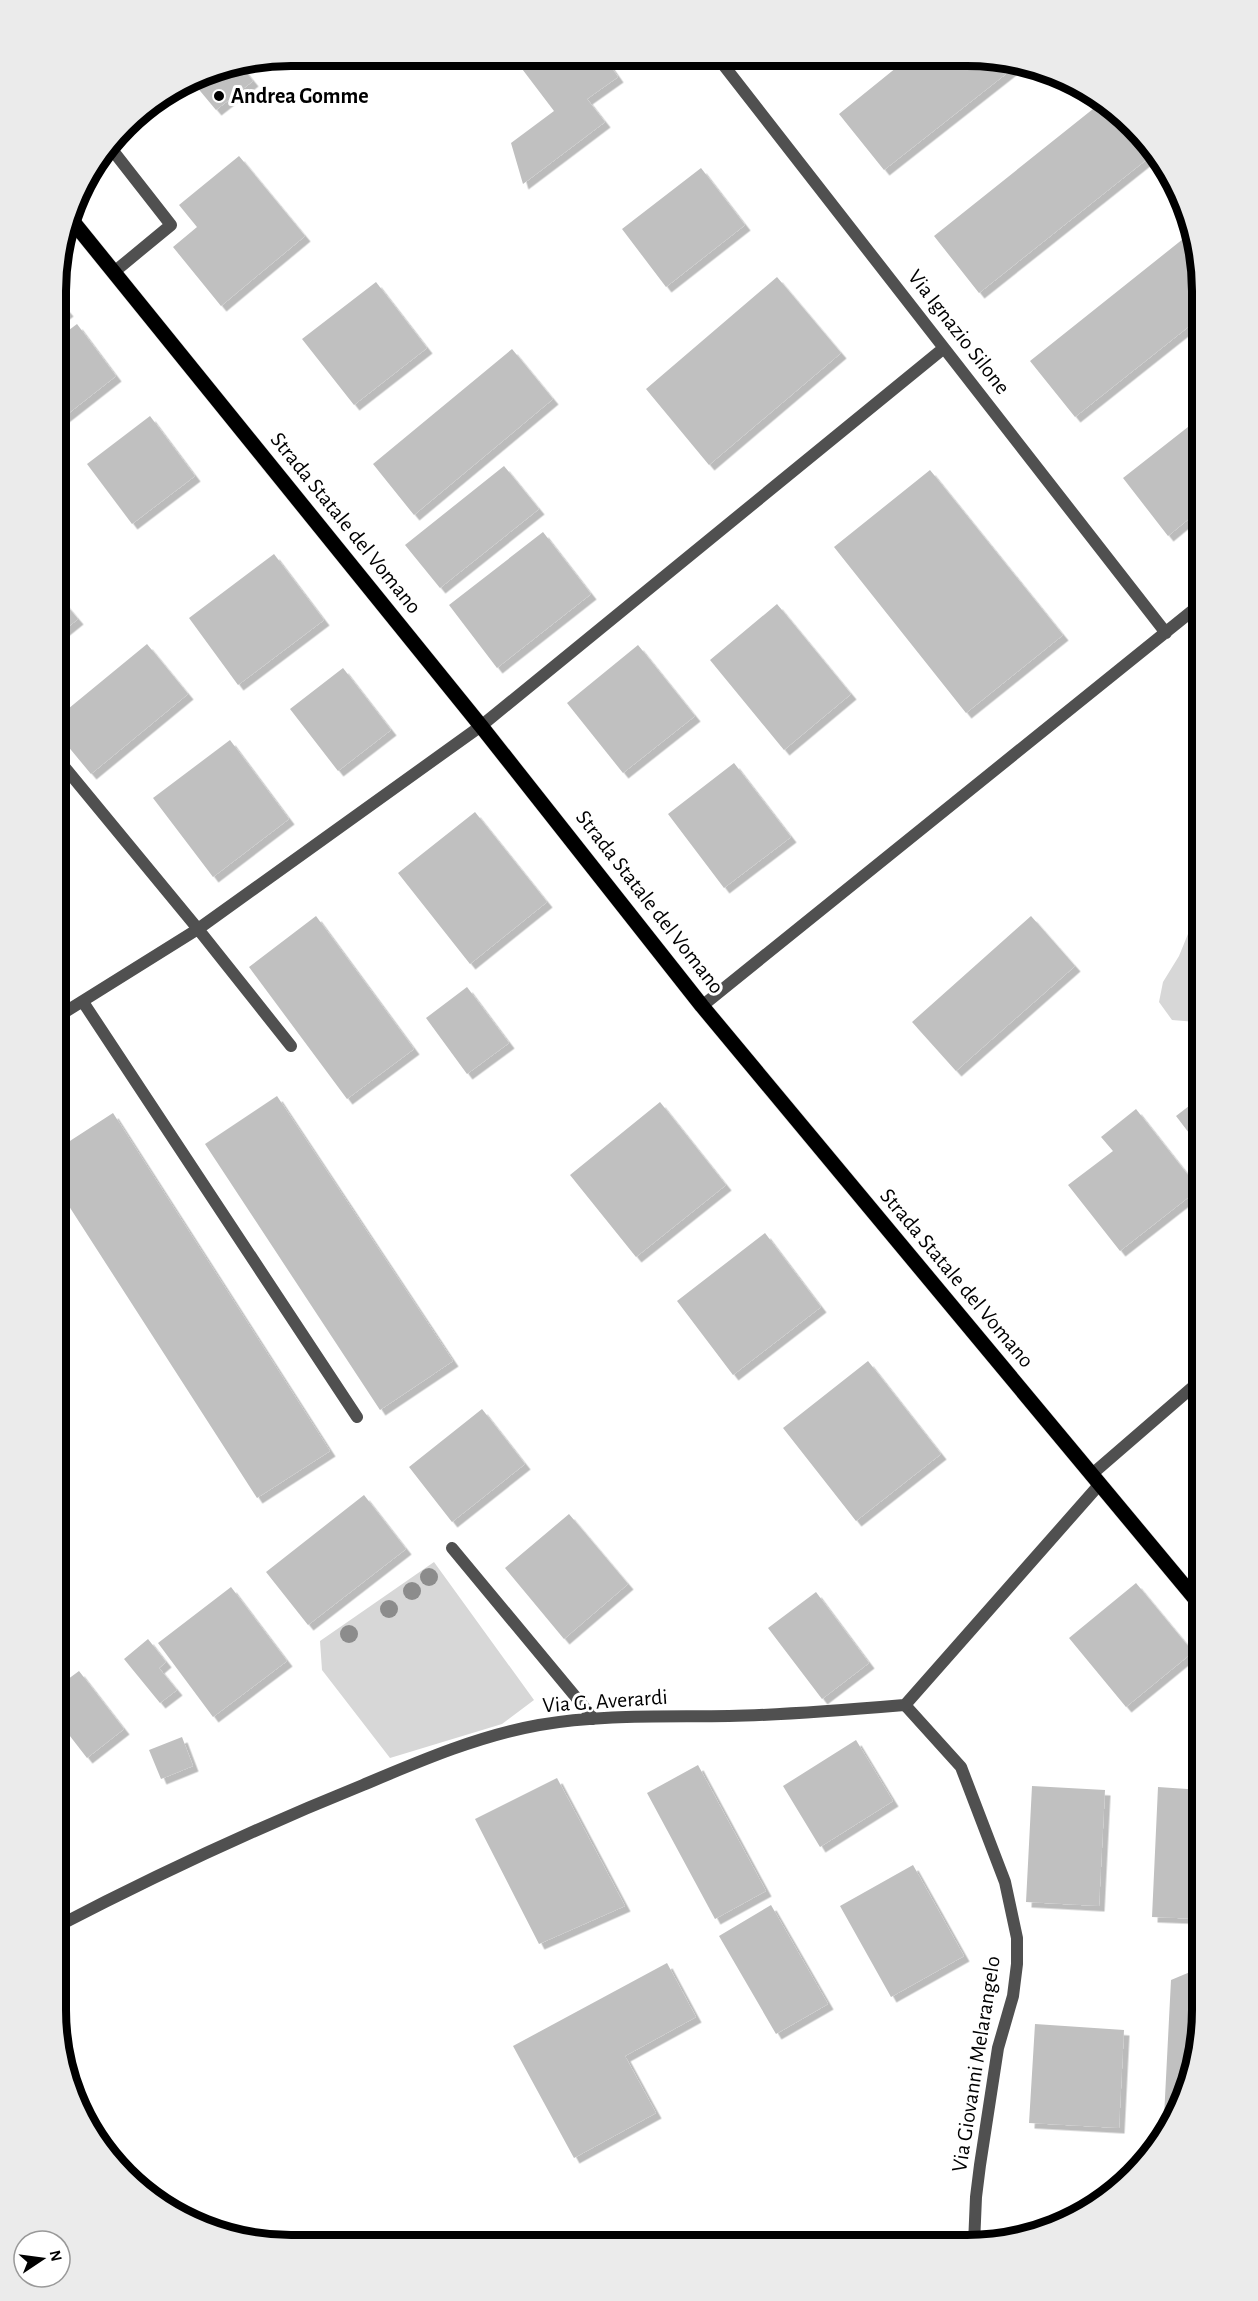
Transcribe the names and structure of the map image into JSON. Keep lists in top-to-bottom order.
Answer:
{
  "streets": {
    "main road": ["Strada Statale del Vomano"],
    "street": ["Via Ignazio Silone", "Via G. Averardi", "Via Giovanni Melarangelo"]
  },
  "crossings": [
    ["Via G. Averardi", "Via Giovanni Melarangelo"]
  ],
  "places": ["Andrea Gomme"],
  "north": "right"
}
